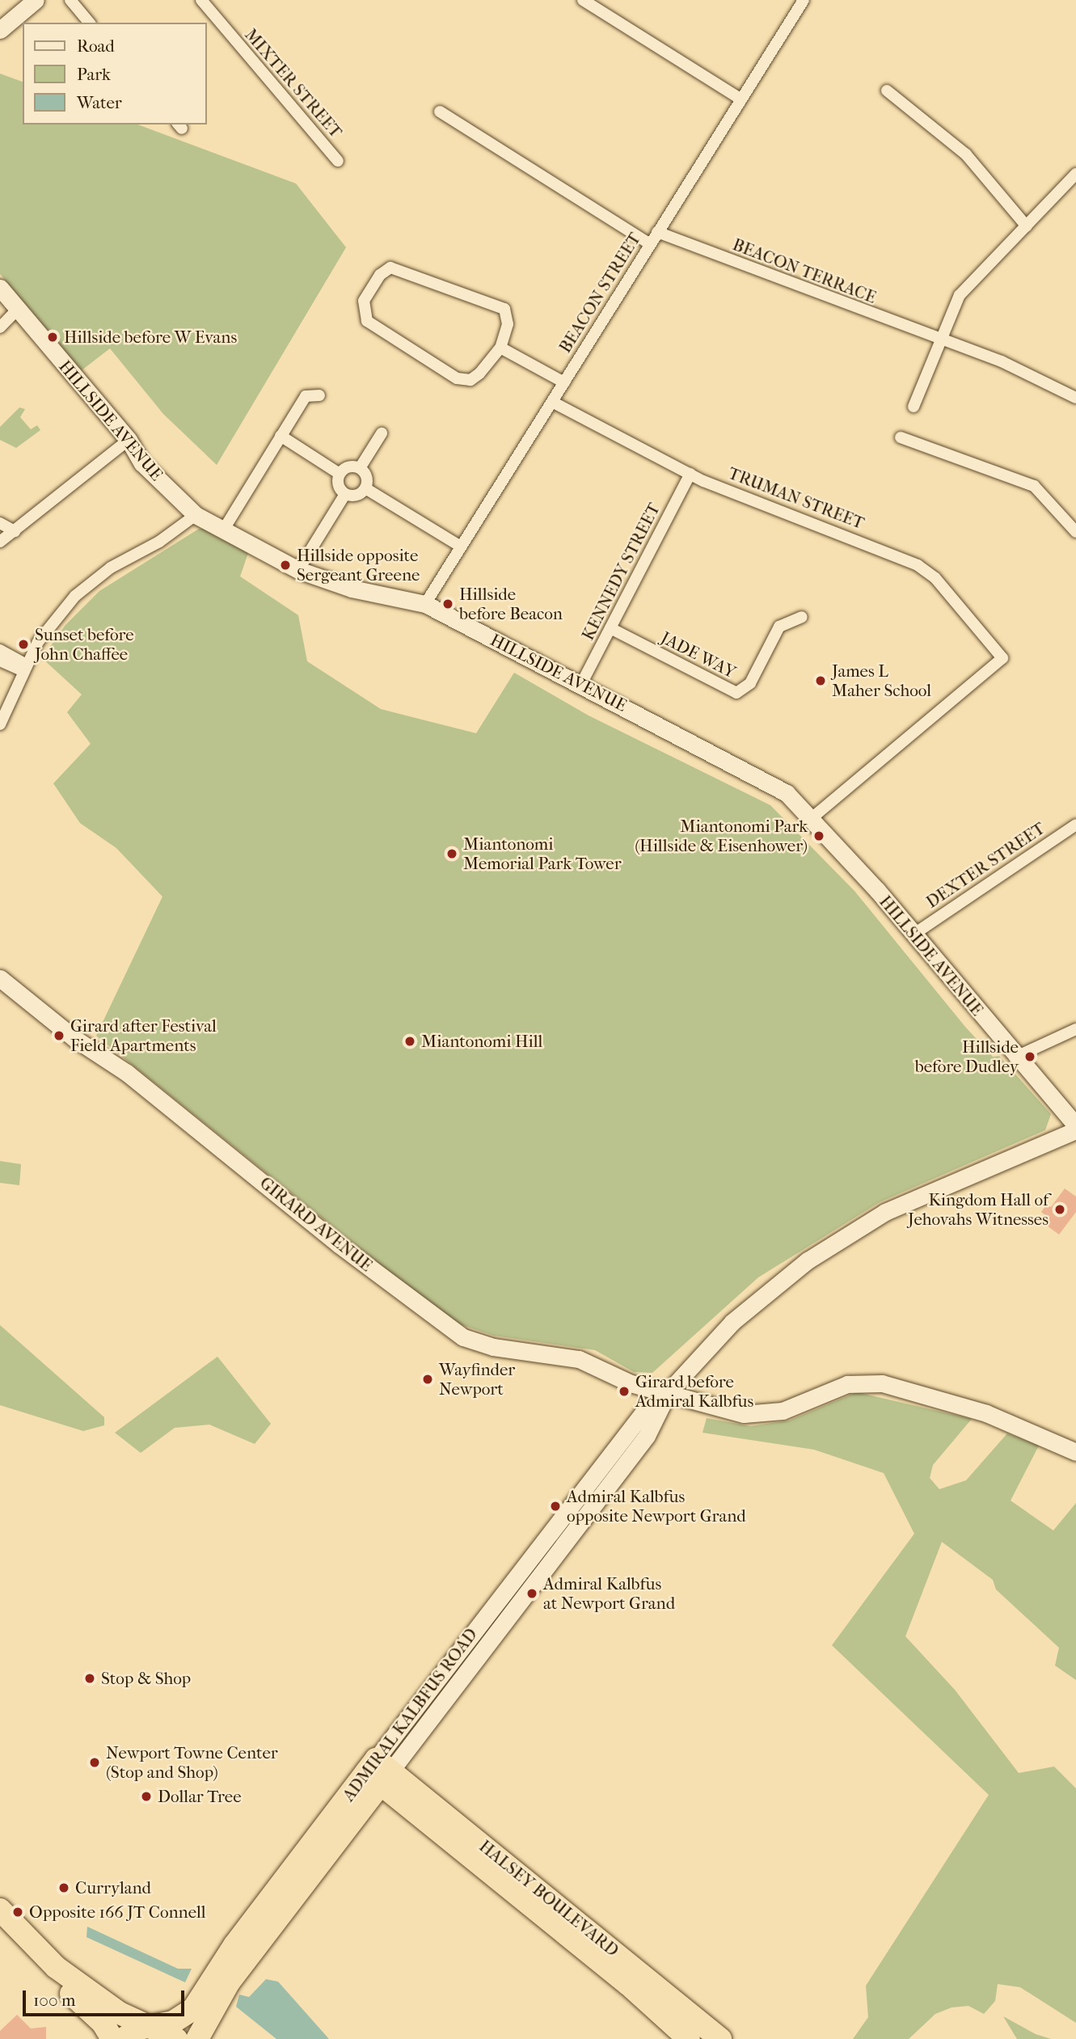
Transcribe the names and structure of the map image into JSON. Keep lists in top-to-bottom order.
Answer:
{
  "streets": {
    "highway": ["ADMIRAL KALBFUS ROAD", "HALSEY BOULEVARD"],
    "street": [
      "MIXTER STREET",
      "BEACON TERRACE",
      "BEACON STREET",
      "HILLSIDE AVENUE",
      "TRUMAN STREET",
      "KENNEDY STREET",
      "JADE WAY",
      "DEXTER STREET",
      "GIRARD AVENUE"
    ]
  },
  "crossings": [
    ["BEACON TERRACE", "BEACON STREET"],
    ["BEACON STREET", "HILLSIDE AVENUE"],
    ["BEACON STREET", "TRUMAN STREET"],
    ["HILLSIDE AVENUE", "TRUMAN STREET"],
    ["HILLSIDE AVENUE", "KENNEDY STREET"],
    ["HILLSIDE AVENUE", "DEXTER STREET"],
    ["TRUMAN STREET", "KENNEDY STREET"],
    ["KENNEDY STREET", "JADE WAY"],
    ["GIRARD AVENUE", "ADMIRAL KALBFUS ROAD"],
    ["ADMIRAL KALBFUS ROAD", "HALSEY BOULEVARD"]
  ],
  "places": [
    "Hillside before W Evans",
    "Hillside opposite Sergeant Greene",
    "Hillside before Beacon",
    "Sunset before John Chaffee",
    "James L Maher School",
    "Miantonomi Park (Hillside & Eisenhower)",
    "Miantonomi Memorial Park Tower",
    "Girard after Festival Field Apartments",
    "Miantonomi Hill",
    "Hillside before Dudley",
    "Kingdom Hall of Jehovahs Witnesses",
    "Wayfinder Newport",
    "Girard before Admiral Kalbfus",
    "Admiral Kalbfus opposite Newport Grand",
    "Admiral Kalbfus at Newport Grand",
    "Stop & Shop",
    "Newport Towne Center (Stop and Shop)",
    "Dollar Tree",
    "Curryland",
    "Opposite 166 JT Connell"
  ],
  "legend": ["Road", "Park", "Water"],
  "scale_bar": "100 m"
}
